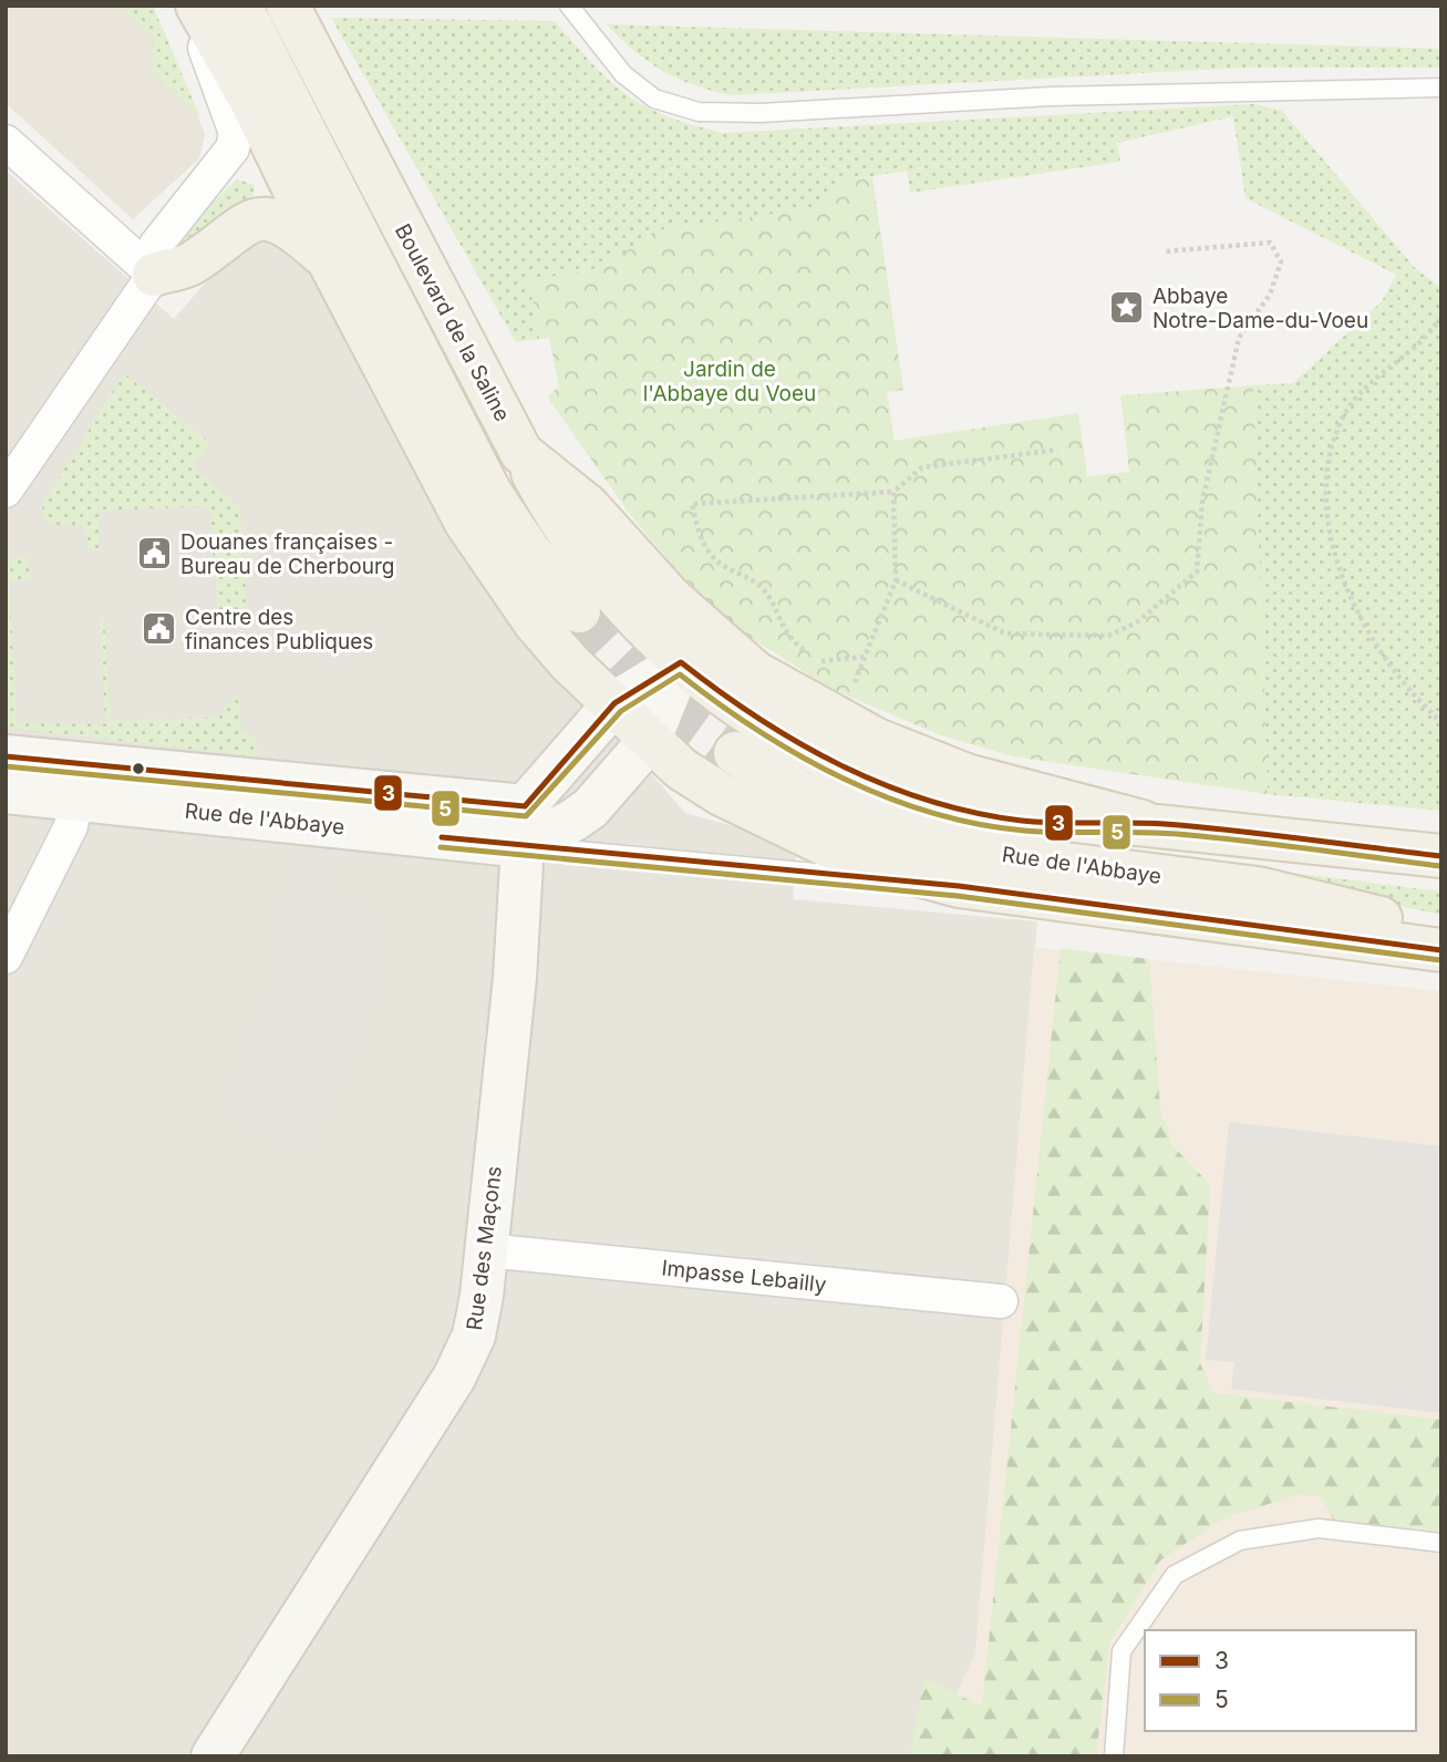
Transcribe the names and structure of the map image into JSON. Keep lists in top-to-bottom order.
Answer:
{
  "streets": {
    "main road": ["Boulevard de la Saline", "Rue de l'Abbaye", "Rue des Maçons"],
    "street": ["Impasse Lebailly"]
  },
  "crossings": [
    ["Boulevard de la Saline", "Rue de l'Abbaye"],
    ["Rue de l'Abbaye", "Rue des Maçons"],
    ["Rue des Maçons", "Impasse Lebailly"]
  ],
  "parks": ["Jardin de l'Abbaye du Voeu"],
  "places": {
    "place": ["Abbaye Notre-Dame-du-Voeu"],
    "public building": ["Douanes françaises - Bureau de Cherbourg", "Centre des finances Publiques"]
  },
  "lines": ["transit line 3", "transit line 5"],
  "legend": ["3", "5"]
}
